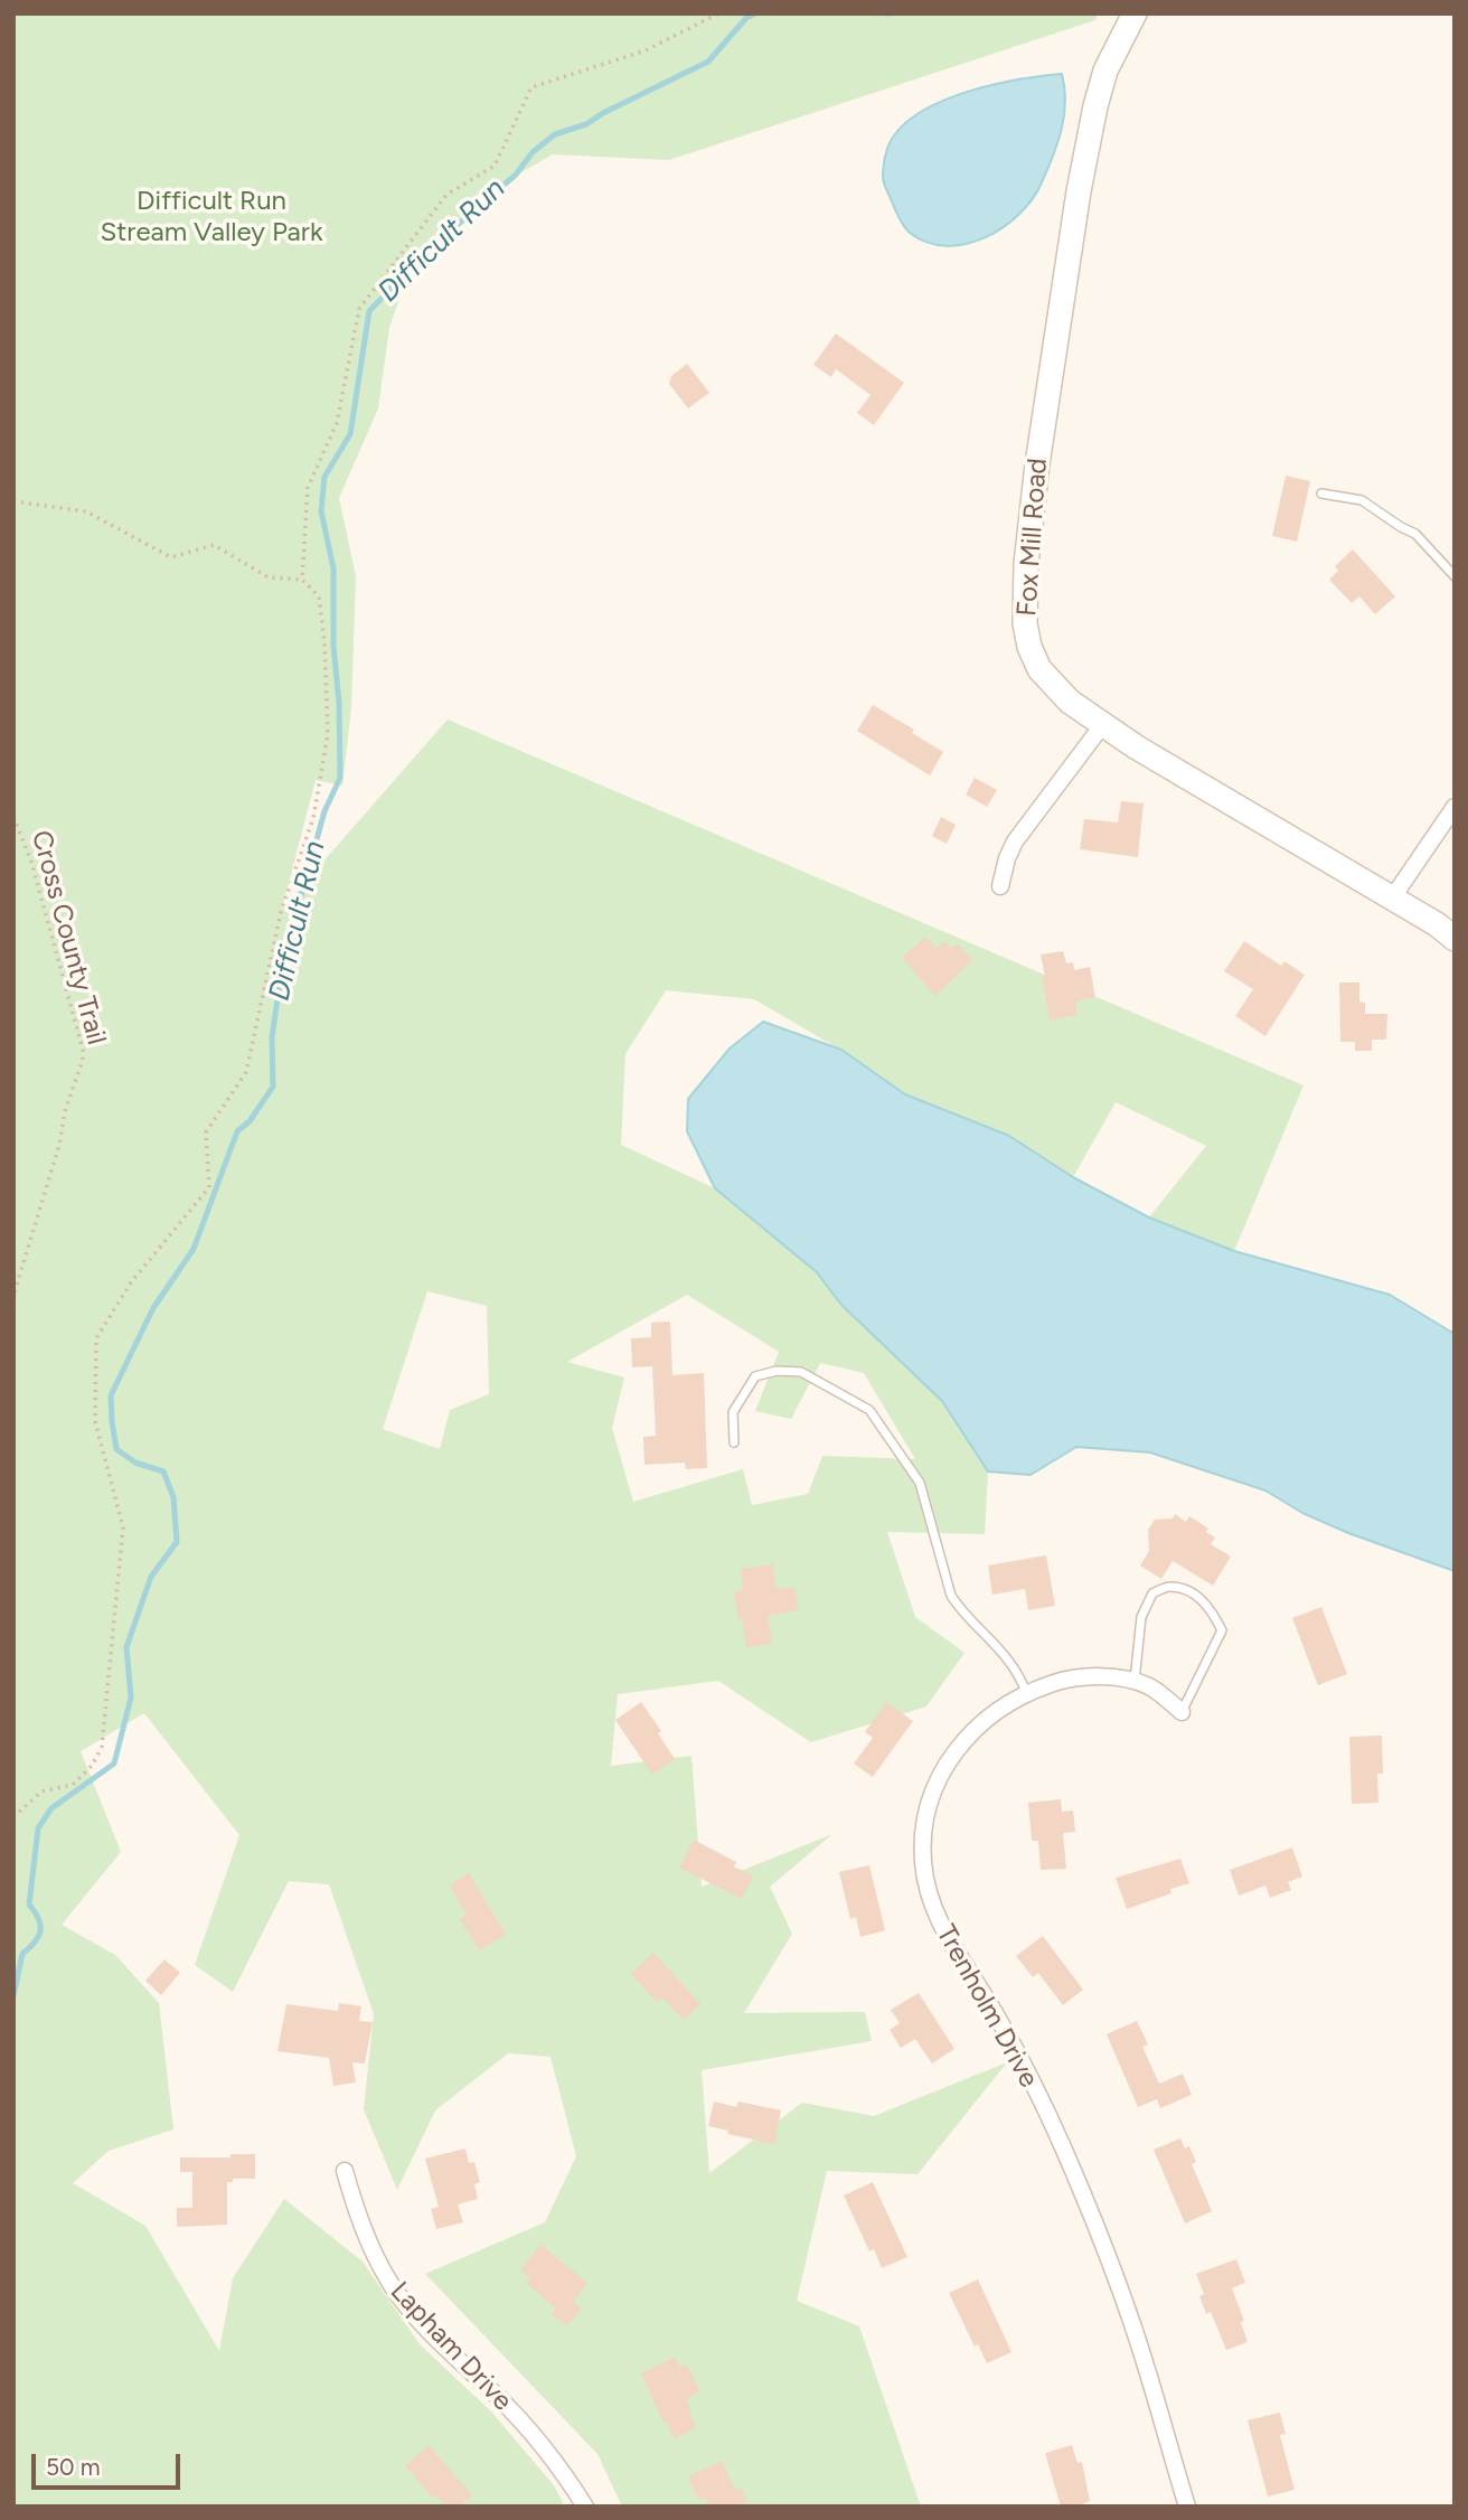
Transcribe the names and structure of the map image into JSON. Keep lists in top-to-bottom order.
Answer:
{
  "streets": {
    "main road": ["Fox Mill Road"],
    "street": ["Trenholm Drive", "Lapham Drive"],
    "path": ["Cross County Trail"]
  },
  "water": ["Difficult Run"],
  "parks": ["Difficult Run Stream Valley Park"],
  "scale_bar": "50 m"
}
